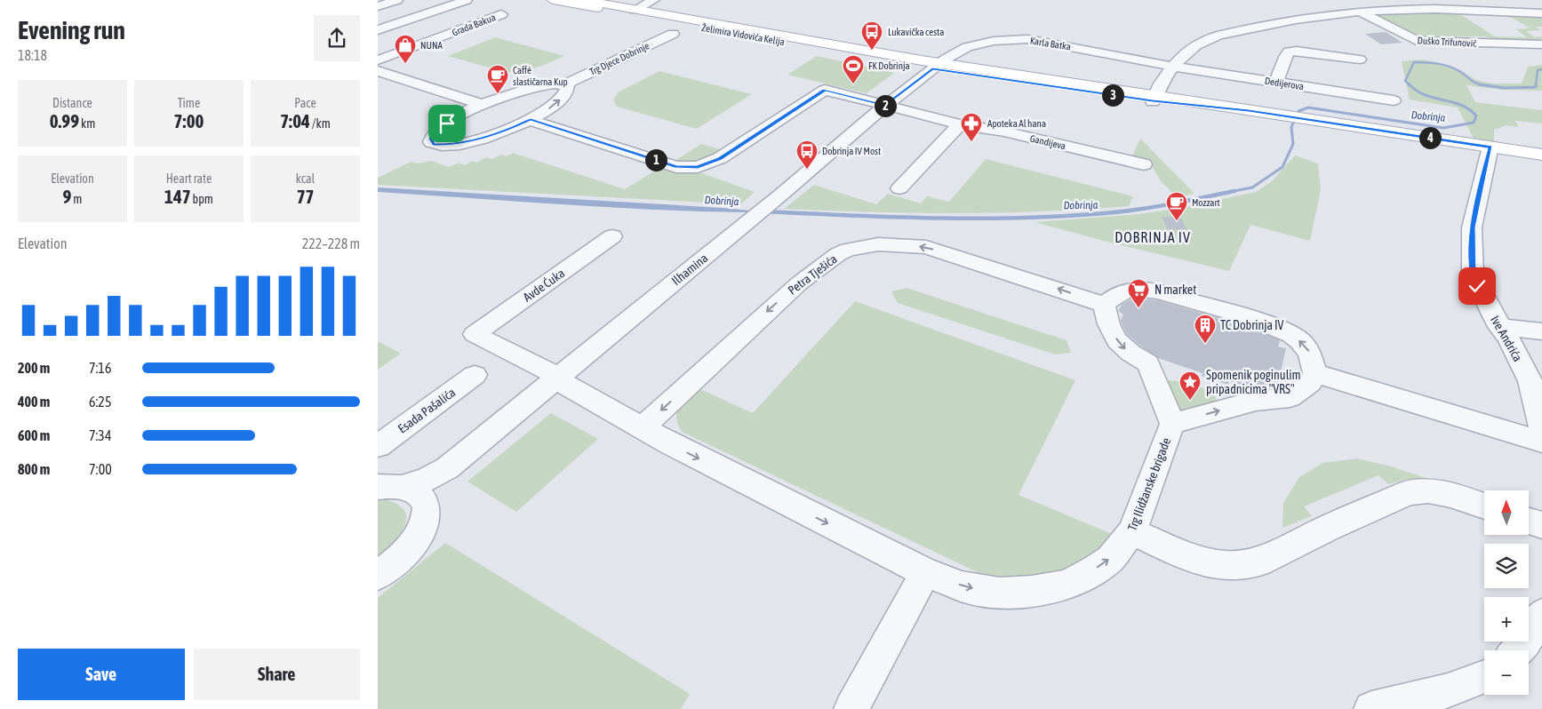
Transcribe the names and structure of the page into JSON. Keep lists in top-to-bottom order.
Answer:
{
  "streets": {
    "main road": ["Želimira Vidovića Kelija"],
    "street": [
      "Grada Bakua",
      "Duško Trifunović",
      "Karla Batka",
      "Trg Djece Dobrinje",
      "Dedijerova",
      "Gandijeva",
      "Ilhamina",
      "Petra Tješića",
      "Avde Ćuka",
      "Ive Andrića",
      "Esada Pašalića",
      "Trg Ilidžanske brigade"
    ]
  },
  "crossings": [
    ["Želimira Vidovića Kelija", "Karla Batka"],
    ["Želimira Vidovića Kelija", "Ilhamina"],
    ["Karla Batka", "Dedijerova"],
    ["Karla Batka", "Ilhamina"],
    ["Trg Djece Dobrinje", "Gandijeva"],
    ["Gandijeva", "Ilhamina"],
    ["Ilhamina", "Trg Ilidžanske brigade"],
    ["Petra Tješića", "Trg Ilidžanske brigade"],
    ["Avde Ćuka", "Trg Ilidžanske brigade"]
  ],
  "one_way": ["Petra Tješića"],
  "districts": ["DOBRINJA IV"],
  "water": ["Dobrinja"],
  "places": {
    "bus stop": ["Lukavička cesta", "Dobrinja IV Most"],
    "shop": ["NUNA"],
    "sports": ["FK Dobrinja"],
    "cafe": ["Caffé slastičarna Kup", "Mozzart"],
    "pharmacy": ["Apoteka Al hana"],
    "supermarket": ["N market"],
    "building": ["TC Dobrinja IV"],
    "place": ["Spomenik poginulim pripadnicima \"VRS\""]
  },
  "north": "top",
  "page": {
    "heading": ["Evening run", "18:18"],
    "stats": [
      ["Distance", "0.99 km"],
      ["Time", "7:00"],
      ["Pace", "7:04 /km"],
      ["Elevation", "9 m"],
      ["Heart rate", "147 bpm"],
      ["kcal", "77"]
    ],
    "pins": [
      "3",
      "2",
      "4",
      "1"
    ],
    "chart": ["Elevation", "222–228 m"],
    "list": [
      {
        "name": "200 m",
        "note": "7:16"
      },
      {
        "name": "400 m",
        "note": "6:25"
      },
      {
        "name": "600 m",
        "note": "7:34"
      },
      {
        "name": "800 m",
        "note": "7:00"
      }
    ],
    "map_buttons": ["+", "−"],
    "buttons": ["Save", "Share"]
  }
}
